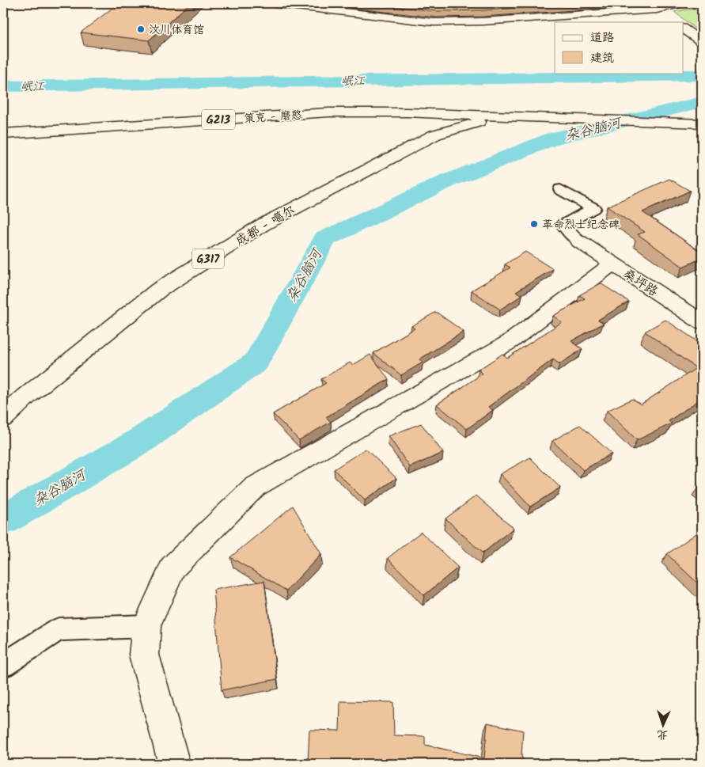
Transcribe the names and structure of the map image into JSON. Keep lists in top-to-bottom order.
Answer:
{
  "streets": {
    "main road": [
      "策克 - 磨憨",
      "G213",
      "成都 - 噶尔",
      "G317",
      "桑坪路"
    ]
  },
  "crossings": [
    ["策克 - 磨憨", "G213"],
    ["策克 - 磨憨", "成都 - 噶尔"],
    ["G213", "成都 - 噶尔"]
  ],
  "water": ["岷江", "杂谷脑河"],
  "places": ["汶川体育馆", "革命烈士纪念碑"],
  "legend": ["道路", "建筑"],
  "north": "bottom"
}
